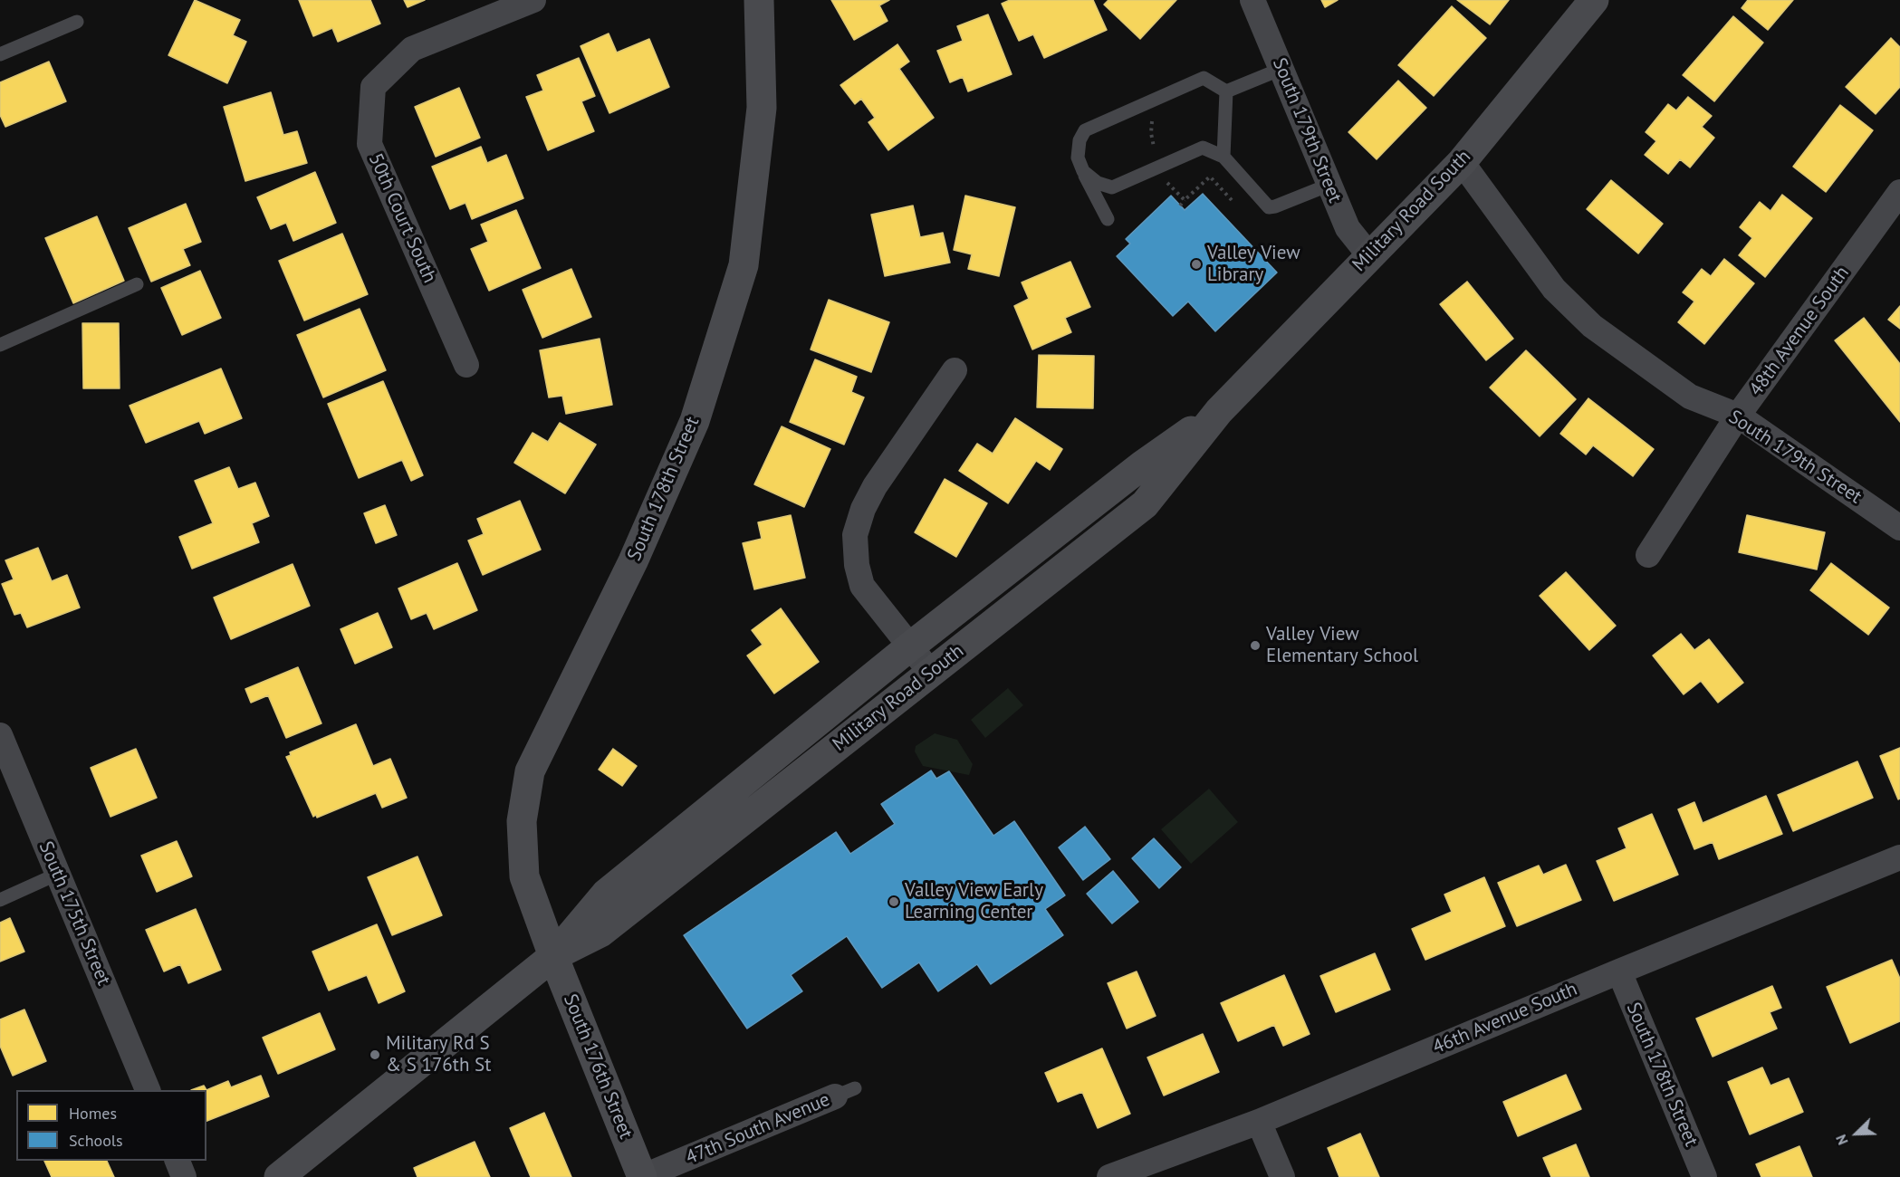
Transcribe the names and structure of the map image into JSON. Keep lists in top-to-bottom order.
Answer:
{
  "streets": {
    "main road": ["Military Road South", "South 178th Street", "South 176th Street"],
    "street": [
      "South 179th Street",
      "50th Court South",
      "48th Avenue South",
      "South 175th Street",
      "46th Avenue South",
      "47th South Avenue"
    ]
  },
  "crossings": [
    ["South 179th Street", "Military Road South"],
    ["South 179th Street", "48th Avenue South"],
    ["Military Road South", "South 178th Street"],
    ["Military Road South", "South 176th Street"],
    ["South 178th Street", "46th Avenue South"],
    ["South 178th Street", "South 176th Street"],
    ["South 176th Street", "47th South Avenue"]
  ],
  "places": [
    "Valley View Library",
    "Valley View Elementary School",
    "Valley View Early Learning Center",
    "Military Rd S & S 176th St"
  ],
  "legend": ["Homes", "Schools"],
  "north": "bottom left"
}
